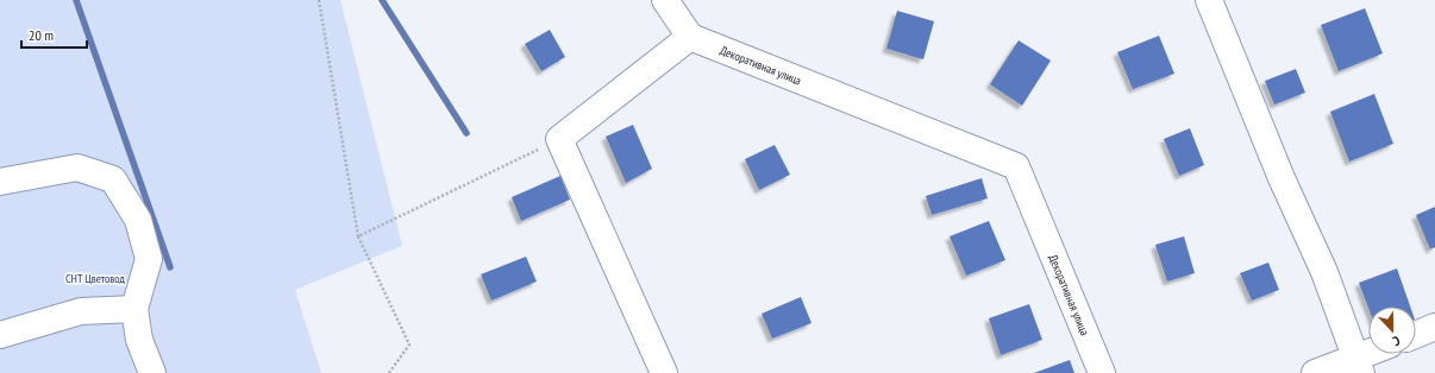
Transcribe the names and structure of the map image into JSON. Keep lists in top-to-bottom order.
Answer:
{
  "streets": {
    "street": ["Декоративная улица"]
  },
  "parks": ["СНТ Цветовод"],
  "scale_bar": "20 m",
  "north": "bottom"
}
